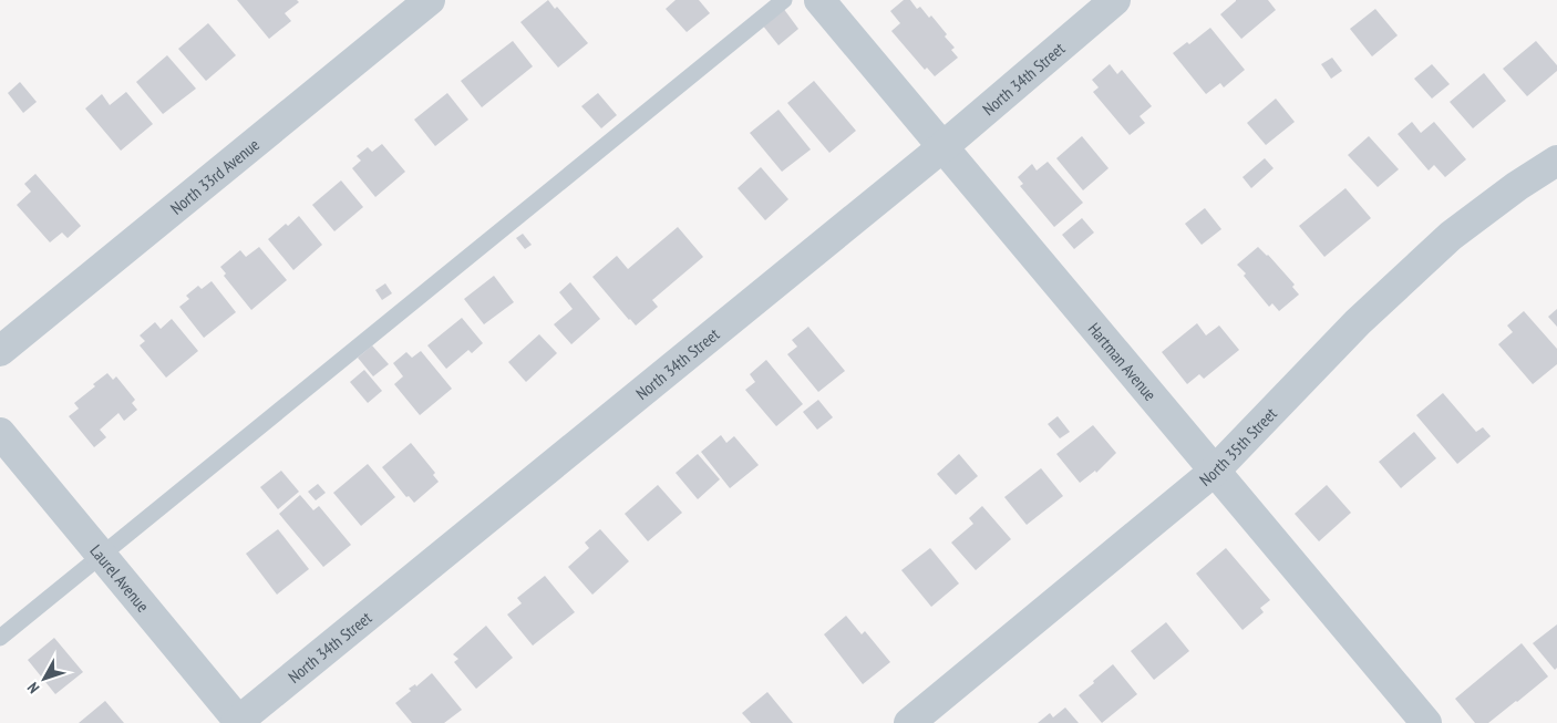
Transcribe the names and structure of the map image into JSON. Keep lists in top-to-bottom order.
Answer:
{
  "streets": {
    "street": [
      "North 34th Street",
      "North 33rd Avenue",
      "Hartman Avenue",
      "North 35th Street",
      "Laurel Avenue"
    ]
  },
  "crossings": [
    ["North 34th Street", "Hartman Avenue"],
    ["North 34th Street", "Laurel Avenue"],
    ["Hartman Avenue", "North 35th Street"]
  ],
  "north": "bottom left"
}
